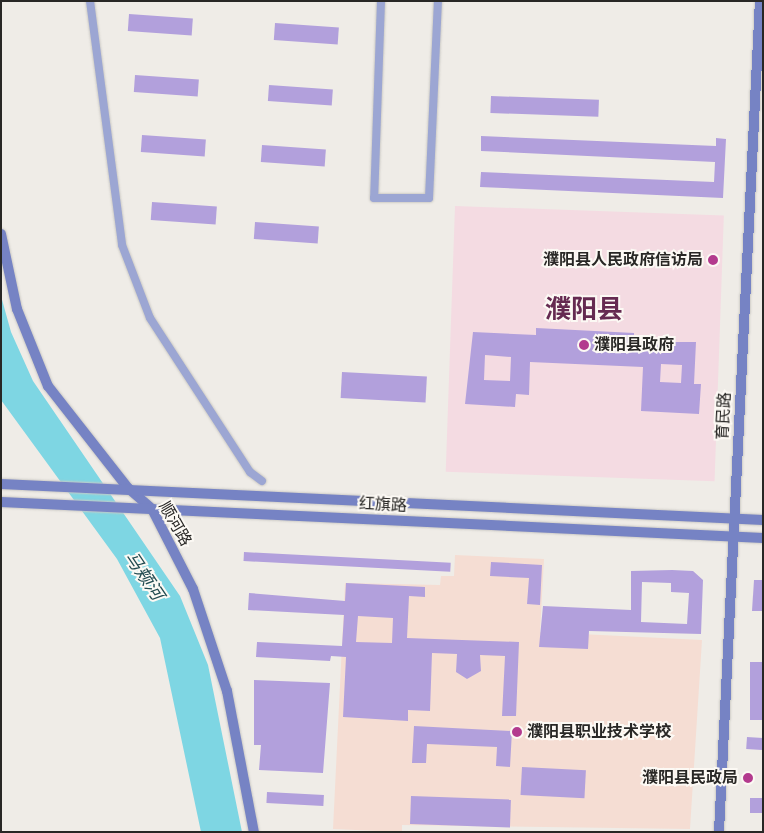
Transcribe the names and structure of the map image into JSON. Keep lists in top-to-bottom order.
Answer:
{
  "streets": {
    "main road": ["育民路", "红旗路", "顺河路"]
  },
  "crossings": [
    ["育民路", "红旗路"],
    ["红旗路", "顺河路"]
  ],
  "districts": ["濮阳县"],
  "water": ["马颊河"],
  "places": [
    "濮阳县人民政府信访局",
    "濮阳县政府",
    "濮阳县职业技术学校",
    "濮阳县民政局"
  ]
}
